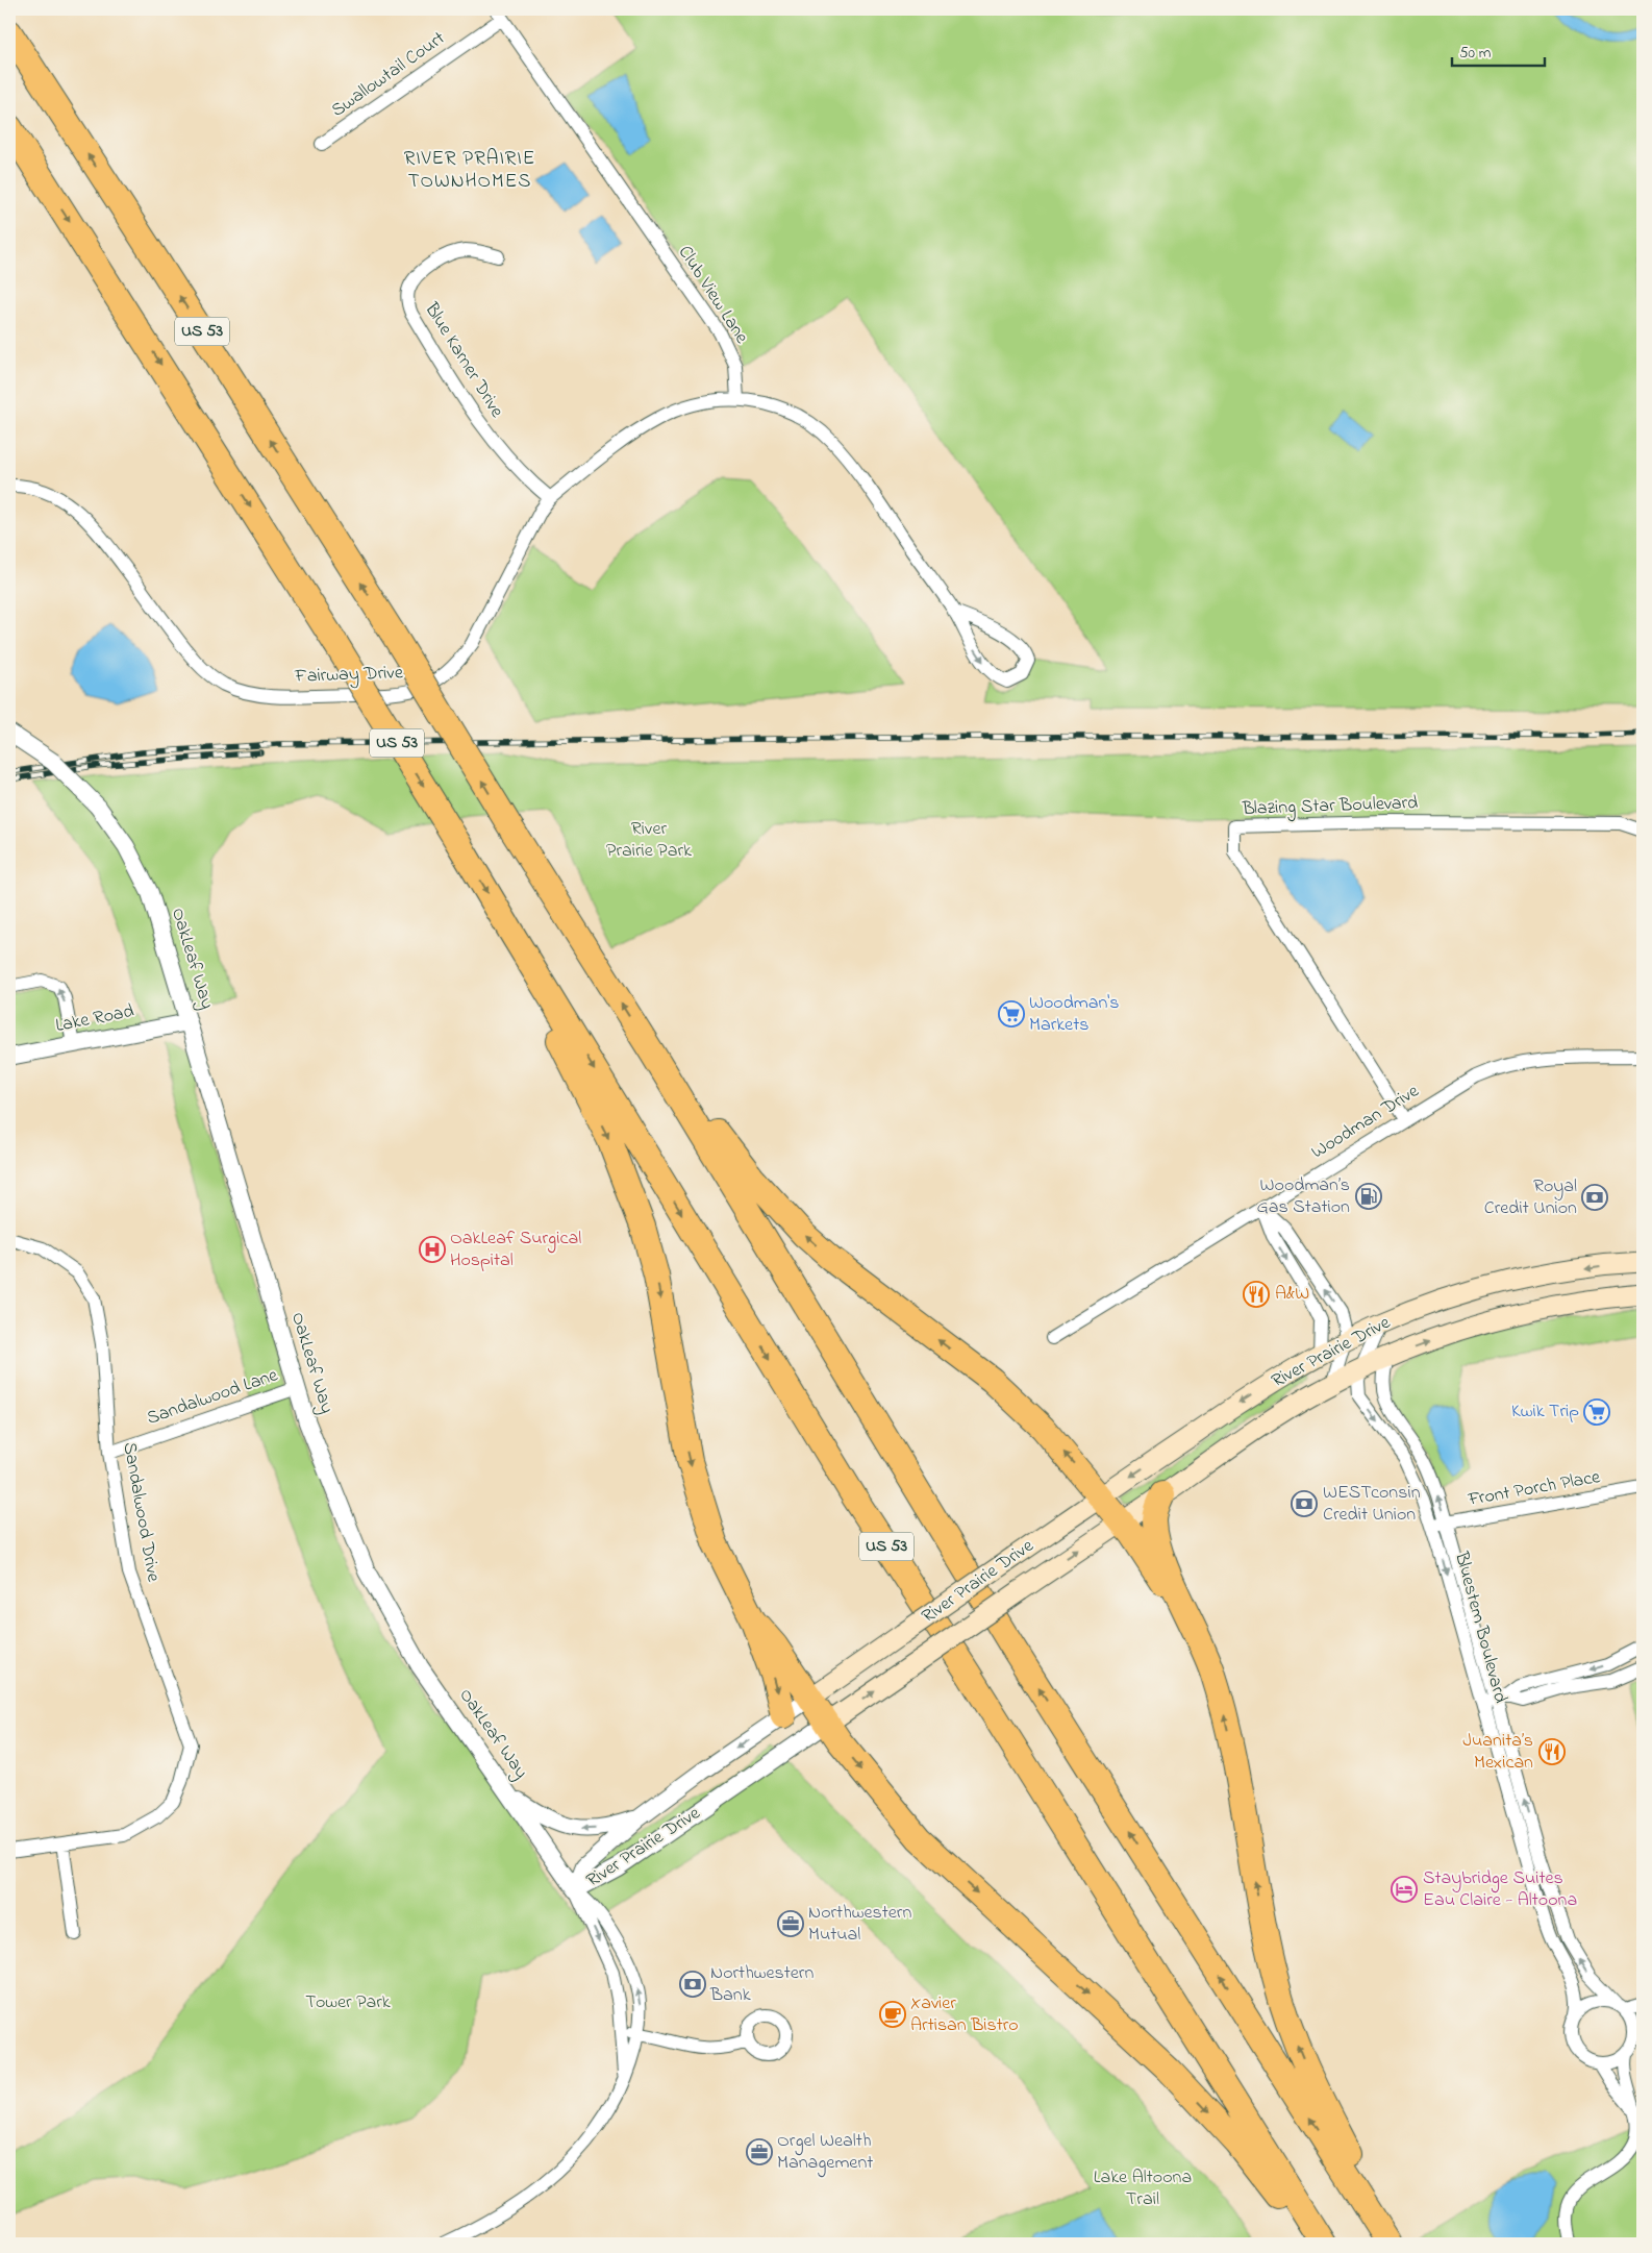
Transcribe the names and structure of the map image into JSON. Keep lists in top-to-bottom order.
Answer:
{
  "streets": {
    "highway": ["US 53"],
    "main road": ["River Prairie Drive"],
    "street": [
      "Swallowtail Court",
      "Club View Lane",
      "Blue Karner Drive",
      "Fairway Drive",
      "Blazing Star Boulevard",
      "OakLeaf Way",
      "Lake Road",
      "Woodman Drive",
      "Sandalwood Lane",
      "Front Porch Place",
      "Sandalwood Drive",
      "Bluestem Boulevard"
    ]
  },
  "crossings": [
    ["Swallowtail Court", "Club View Lane"],
    ["Club View Lane", "Fairway Drive"],
    ["Blue Karner Drive", "Fairway Drive"],
    ["Blazing Star Boulevard", "Woodman Drive"],
    ["OakLeaf Way", "Lake Road"],
    ["OakLeaf Way", "River Prairie Drive"],
    ["OakLeaf Way", "Sandalwood Lane"],
    ["River Prairie Drive", "Bluestem Boulevard"],
    ["Sandalwood Lane", "Sandalwood Drive"],
    ["Front Porch Place", "Bluestem Boulevard"]
  ],
  "districts": ["RIVER PRAIRIE TOWNHOMES"],
  "parks": ["River Prairie Park", "Tower Park", "Lake Altoona Trail"],
  "places": {
    "supermarket": ["Woodman's Markets", "Kwik Trip"],
    "fuel station": ["Woodman’s Gas Station"],
    "bank": ["Royal Credit Union", "WESTconsin Credit Union", "Northwestern Bank"],
    "hospital": ["OakLeaf Surgical Hospital"],
    "restaurant": ["A&W", "Juanita’s Mexican"],
    "hotel": ["Staybridge Suites Eau Claire - Altoona"],
    "office": ["Northwestern Mutual", "Orgel Wealth Management"],
    "cafe": ["Xavier Artisan Bistro"]
  },
  "scale_bar": "50 m"
}
